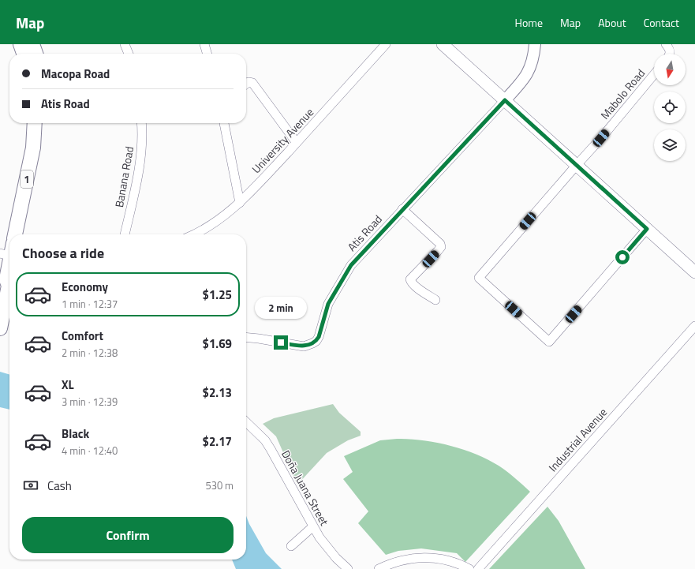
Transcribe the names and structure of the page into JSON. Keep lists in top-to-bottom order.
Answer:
{
  "streets": {
    "highway": ["1"],
    "street": [
      "Mabolo Road",
      "University Avenue",
      "Banana Road",
      "Atis Road",
      "Industrial Avenue",
      "Doña Juana Street"
    ]
  },
  "north": "bottom",
  "page": {
    "header": "Map",
    "nav": [
      "Home",
      "Map",
      "About",
      "Contact"
    ],
    "banner": ["Macopa Road", "Atis Road"],
    "heading": "Choose a ride",
    "list": [
      {
        "name": "Economy",
        "note": "1 min · 12:37",
        "value": "$1.25"
      },
      {
        "name": "Comfort",
        "note": "2 min · 12:38",
        "value": "$1.69"
      },
      {
        "name": "XL",
        "note": "3 min · 12:39",
        "value": "$2.13"
      },
      {
        "name": "Black",
        "note": "4 min · 12:40",
        "value": "$2.17"
      }
    ],
    "bubble": "2 min",
    "pay": ["Cash", "530 m"],
    "buttons": "Confirm"
  }
}
